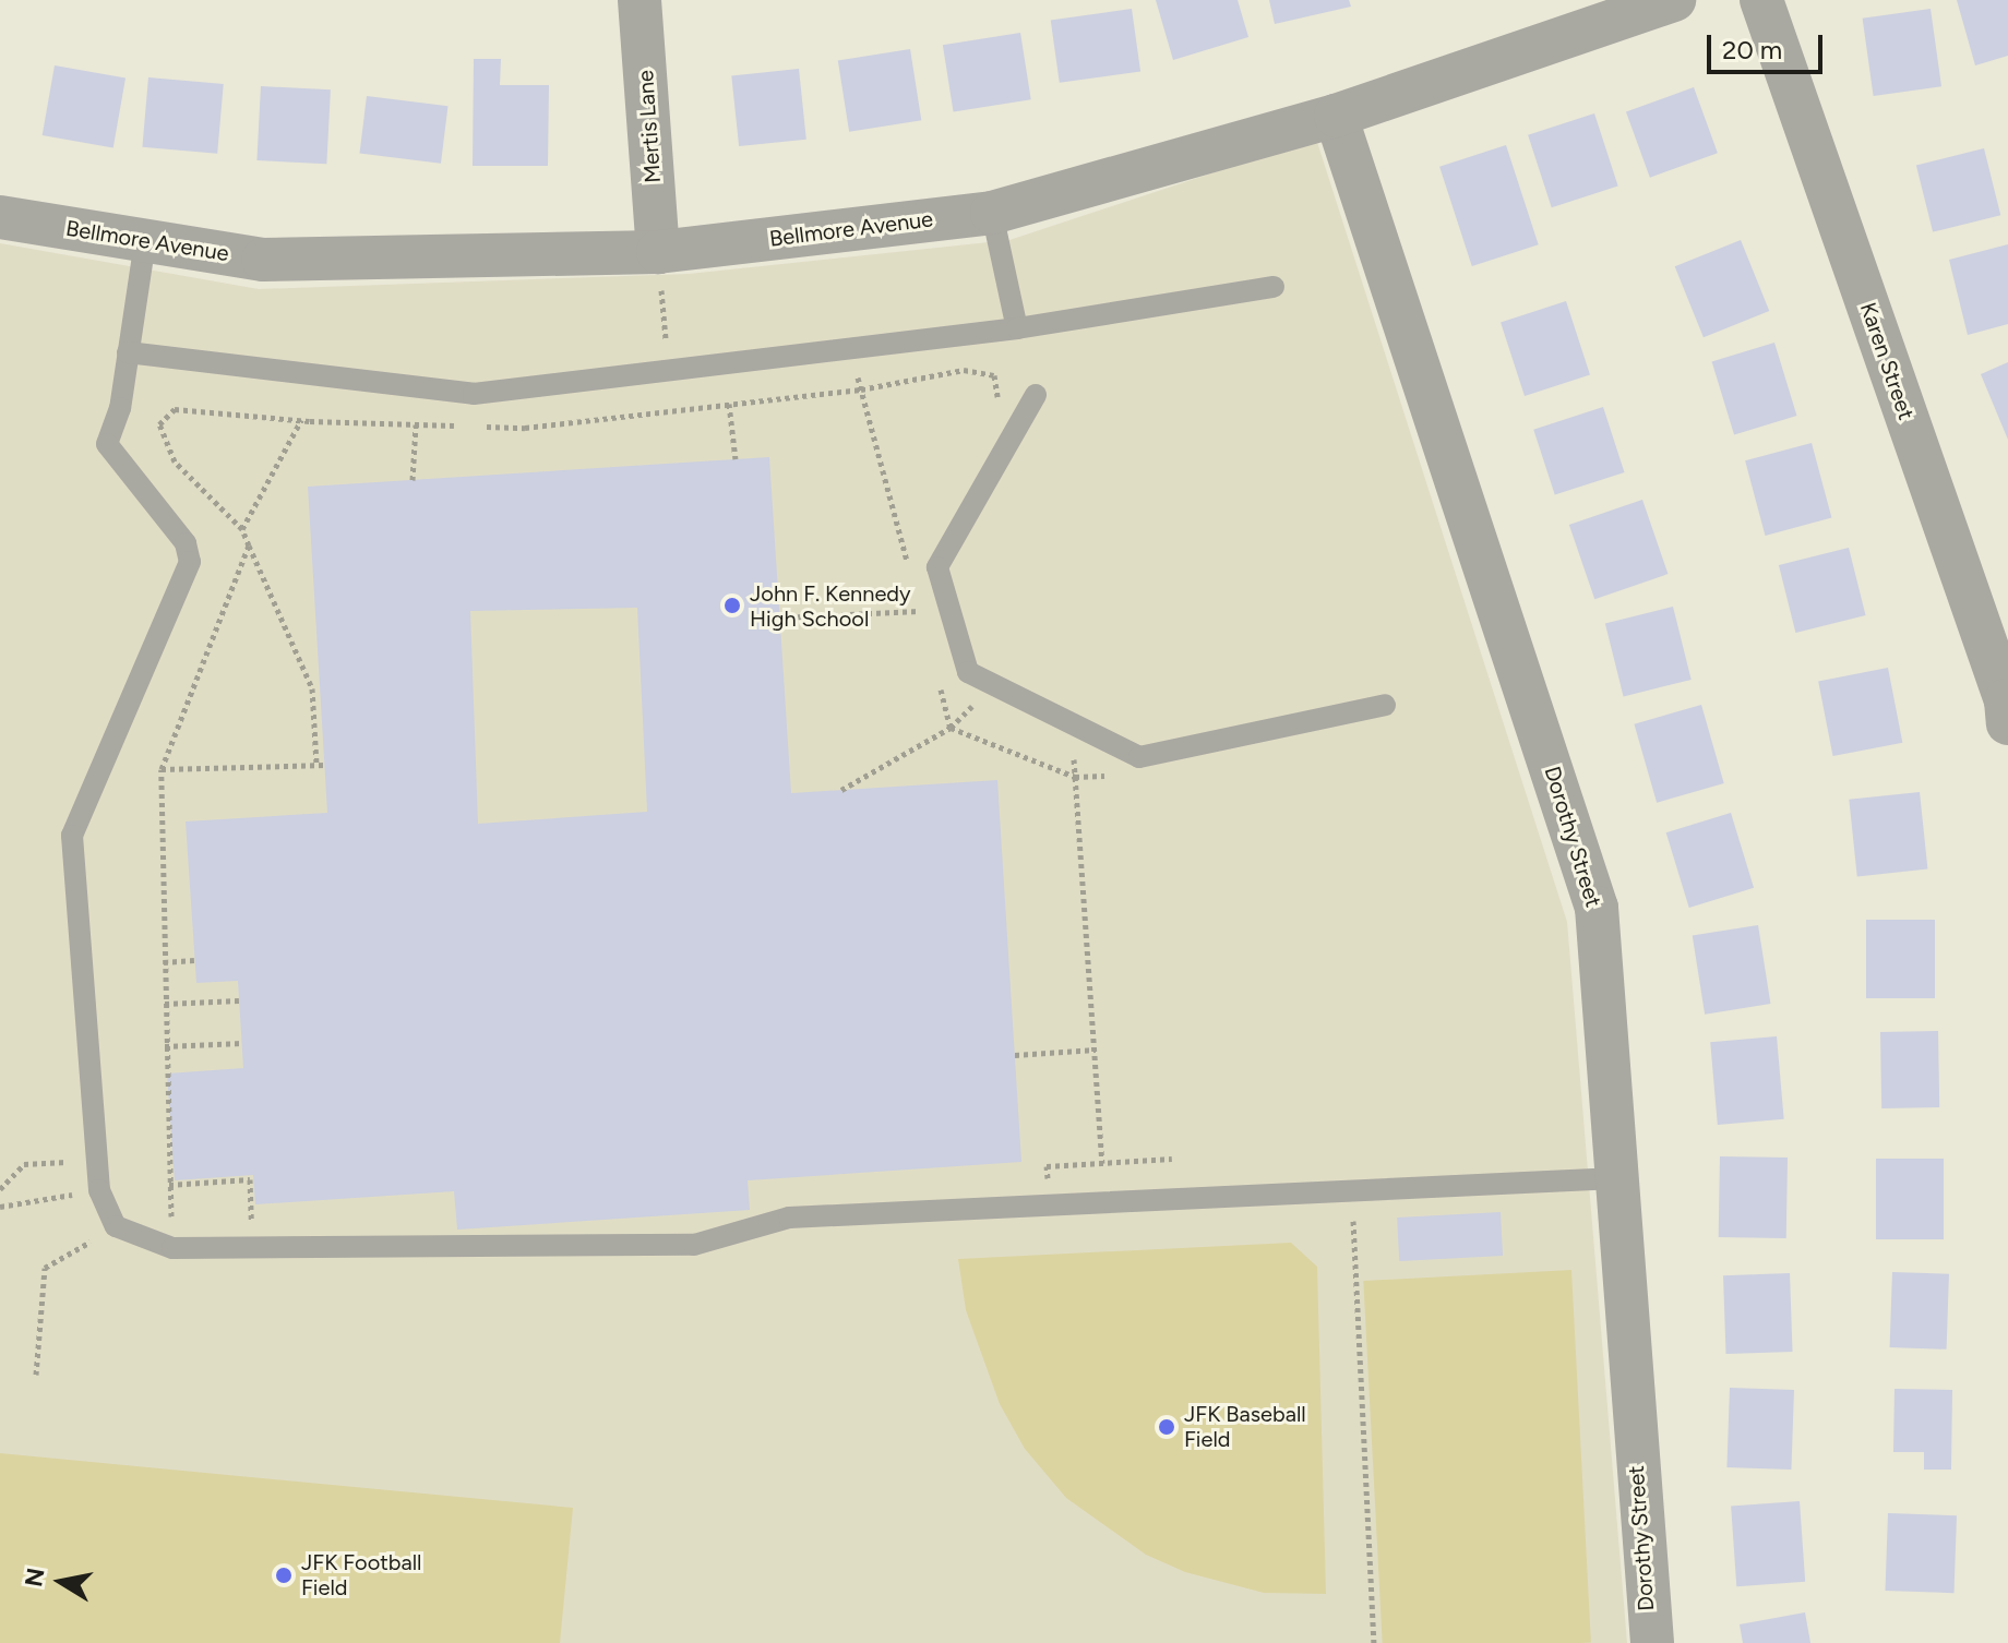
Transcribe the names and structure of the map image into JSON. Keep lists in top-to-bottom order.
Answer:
{
  "streets": {
    "street": [
      "Mertis Lane",
      "Bellmore Avenue",
      "Karen Street",
      "Dorothy Street"
    ]
  },
  "crossings": [
    ["Mertis Lane", "Bellmore Avenue"],
    ["Bellmore Avenue", "Dorothy Street"]
  ],
  "places": ["John F. Kennedy High School", "JFK Baseball Field", "JFK Football Field"],
  "scale_bar": "20 m",
  "north": "left"
}
